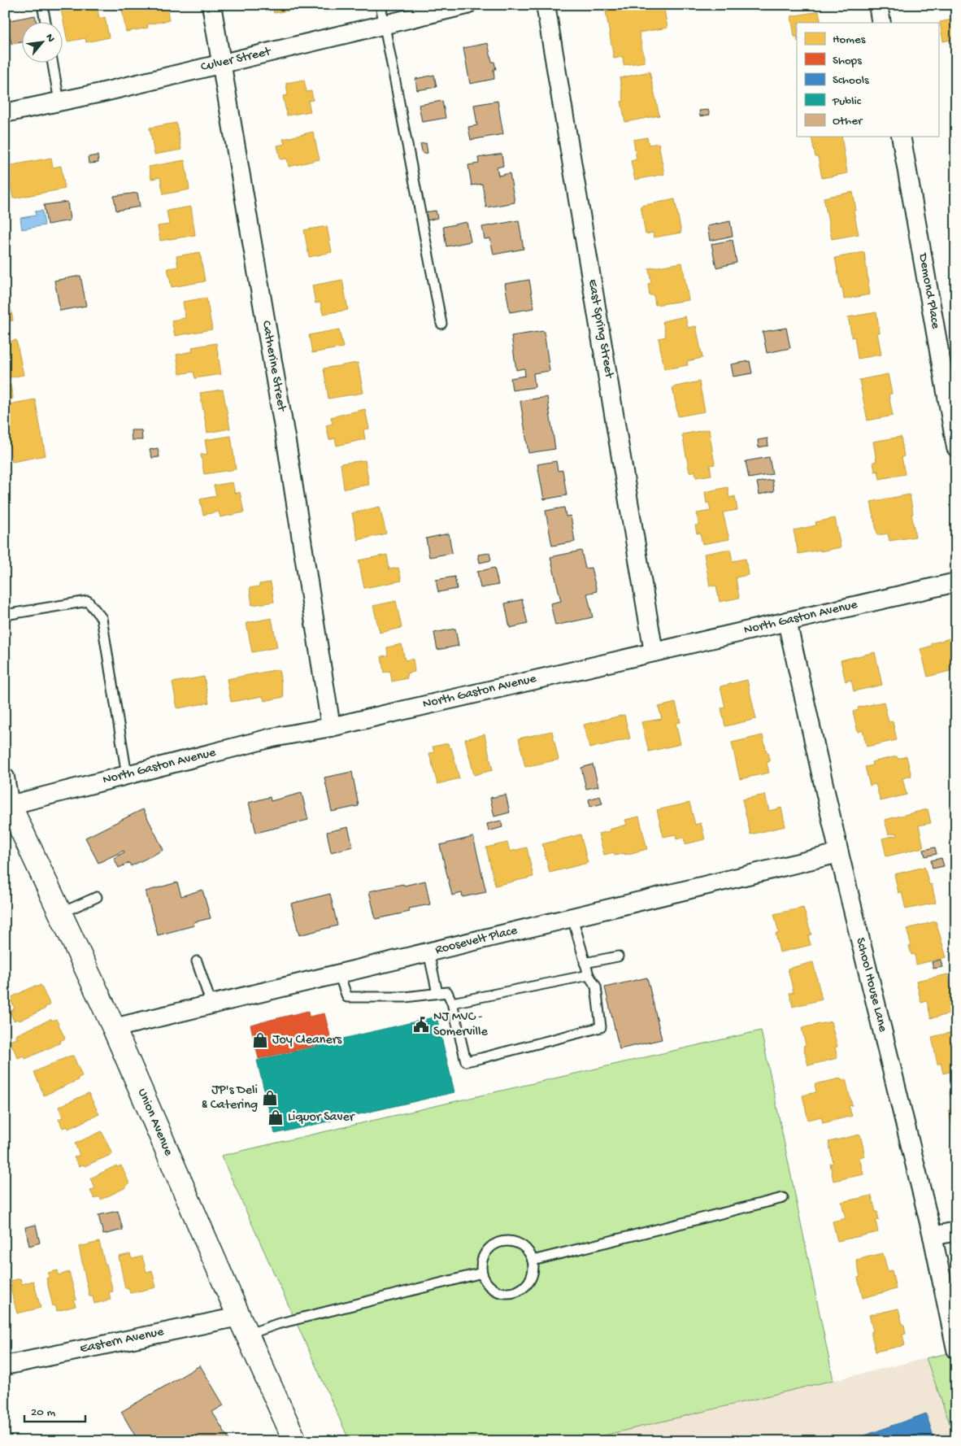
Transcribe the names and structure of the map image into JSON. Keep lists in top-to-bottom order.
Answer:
{
  "streets": {
    "street": [
      "Culver Street",
      "Demond Place",
      "East Spring Street",
      "Catherine Street",
      "North Gaston Avenue",
      "Roosevelt Place",
      "School House Lane",
      "Union Avenue",
      "Eastern Avenue"
    ]
  },
  "crossings": [
    ["Culver Street", "Catherine Street"],
    ["East Spring Street", "North Gaston Avenue"],
    ["Catherine Street", "North Gaston Avenue"],
    ["North Gaston Avenue", "School House Lane"],
    ["North Gaston Avenue", "Union Avenue"],
    ["Roosevelt Place", "School House Lane"],
    ["Roosevelt Place", "Union Avenue"],
    ["Union Avenue", "Eastern Avenue"]
  ],
  "places": {
    "public building": ["NJ MVC - Somerville"],
    "shop": ["Joy Cleaners", "JP's Deli & Catering", "Liquor Saver"]
  },
  "legend": [
    "Homes",
    "Shops",
    "Schools",
    "Public",
    "Other"
  ],
  "scale_bar": "20 m",
  "north": "top right"
}
